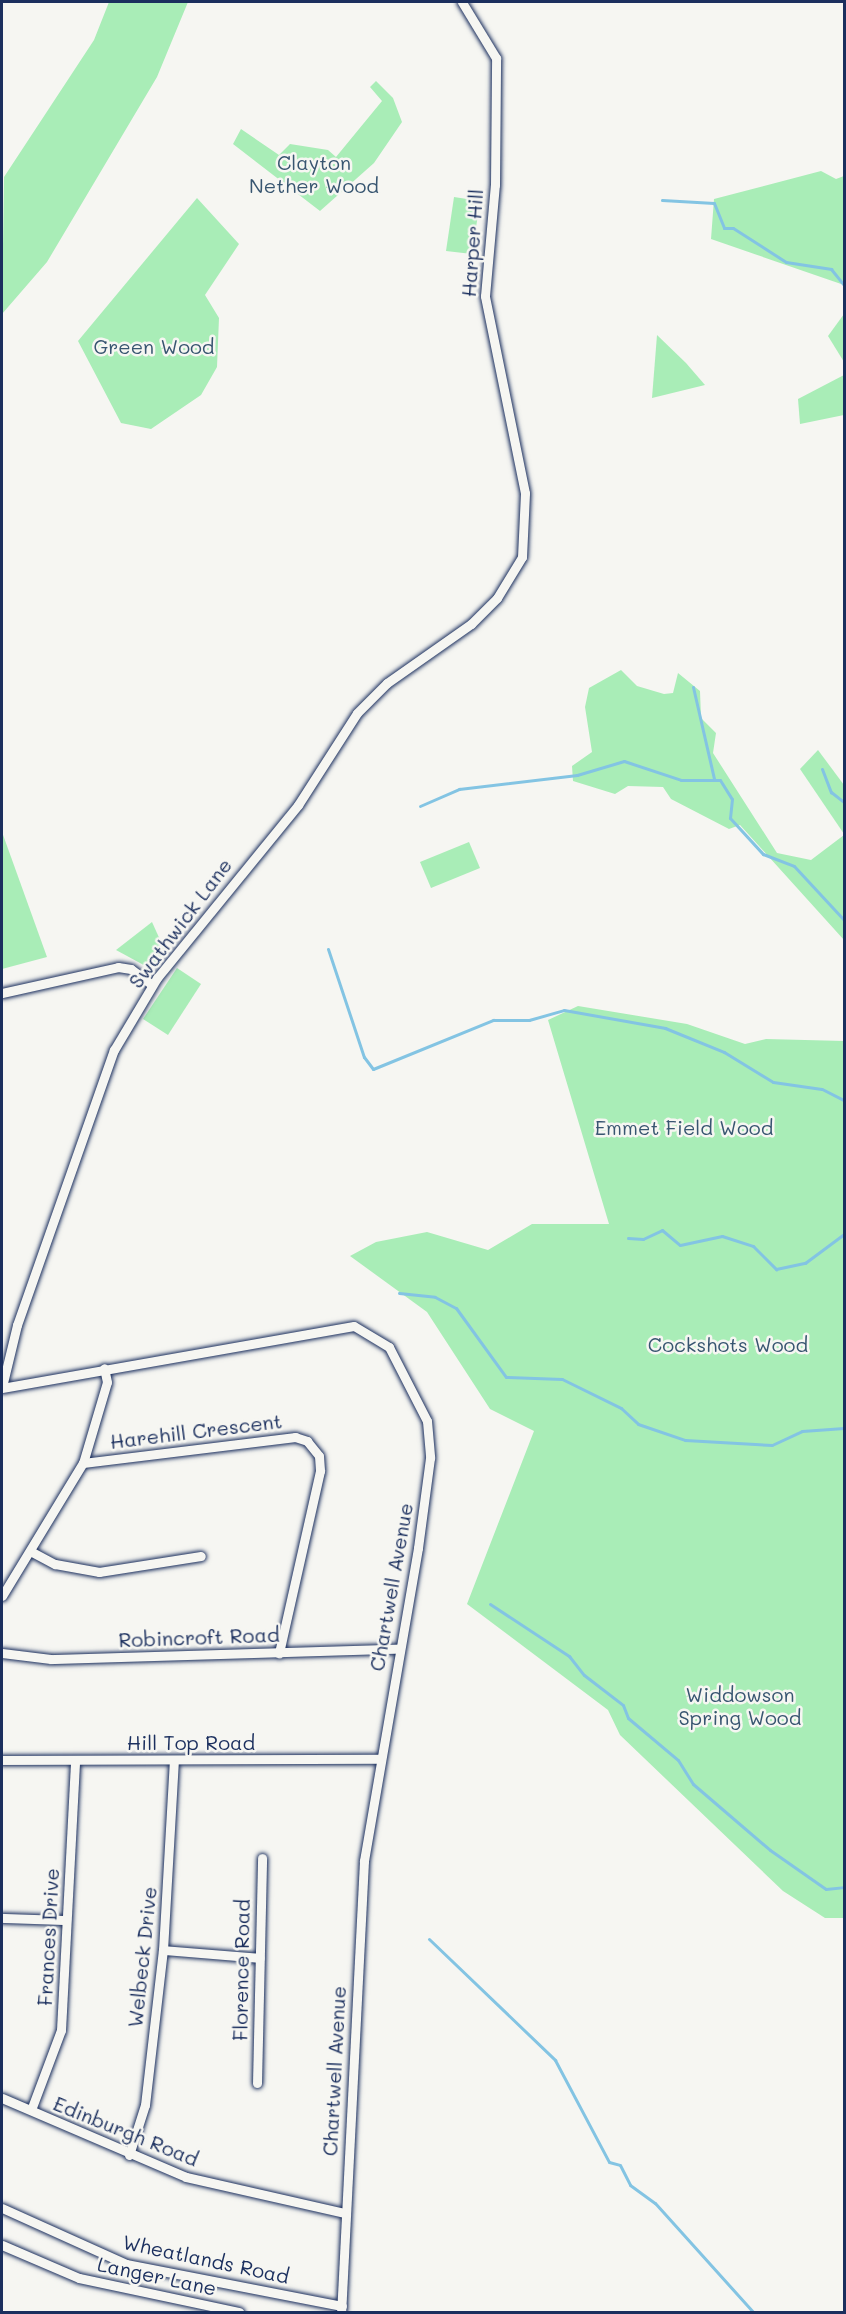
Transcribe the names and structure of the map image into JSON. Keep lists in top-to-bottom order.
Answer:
{
  "streets": {
    "street": [
      "Harper Hill",
      "Swathwick Lane",
      "Harehill Crescent",
      "Chartwell Avenue",
      "Robincroft Road",
      "Hill Top Road",
      "Frances Drive",
      "Welbeck Drive",
      "Florence Road",
      "Edinburgh Road",
      "Wheatlands Road",
      "Langer Lane"
    ]
  },
  "crossings": [
    ["Harper Hill", "Swathwick Lane"],
    ["Swathwick Lane", "Chartwell Avenue"],
    ["Harehill Crescent", "Robincroft Road"],
    ["Chartwell Avenue", "Robincroft Road"],
    ["Chartwell Avenue", "Hill Top Road"],
    ["Chartwell Avenue", "Edinburgh Road"],
    ["Chartwell Avenue", "Wheatlands Road"],
    ["Hill Top Road", "Frances Drive"],
    ["Hill Top Road", "Welbeck Drive"],
    ["Frances Drive", "Edinburgh Road"],
    ["Welbeck Drive", "Edinburgh Road"]
  ],
  "parks": [
    "Clayton Nether Wood",
    "Green Wood",
    "Emmet Field Wood",
    "Cockshots Wood",
    "Widdowson Spring Wood"
  ]
}
